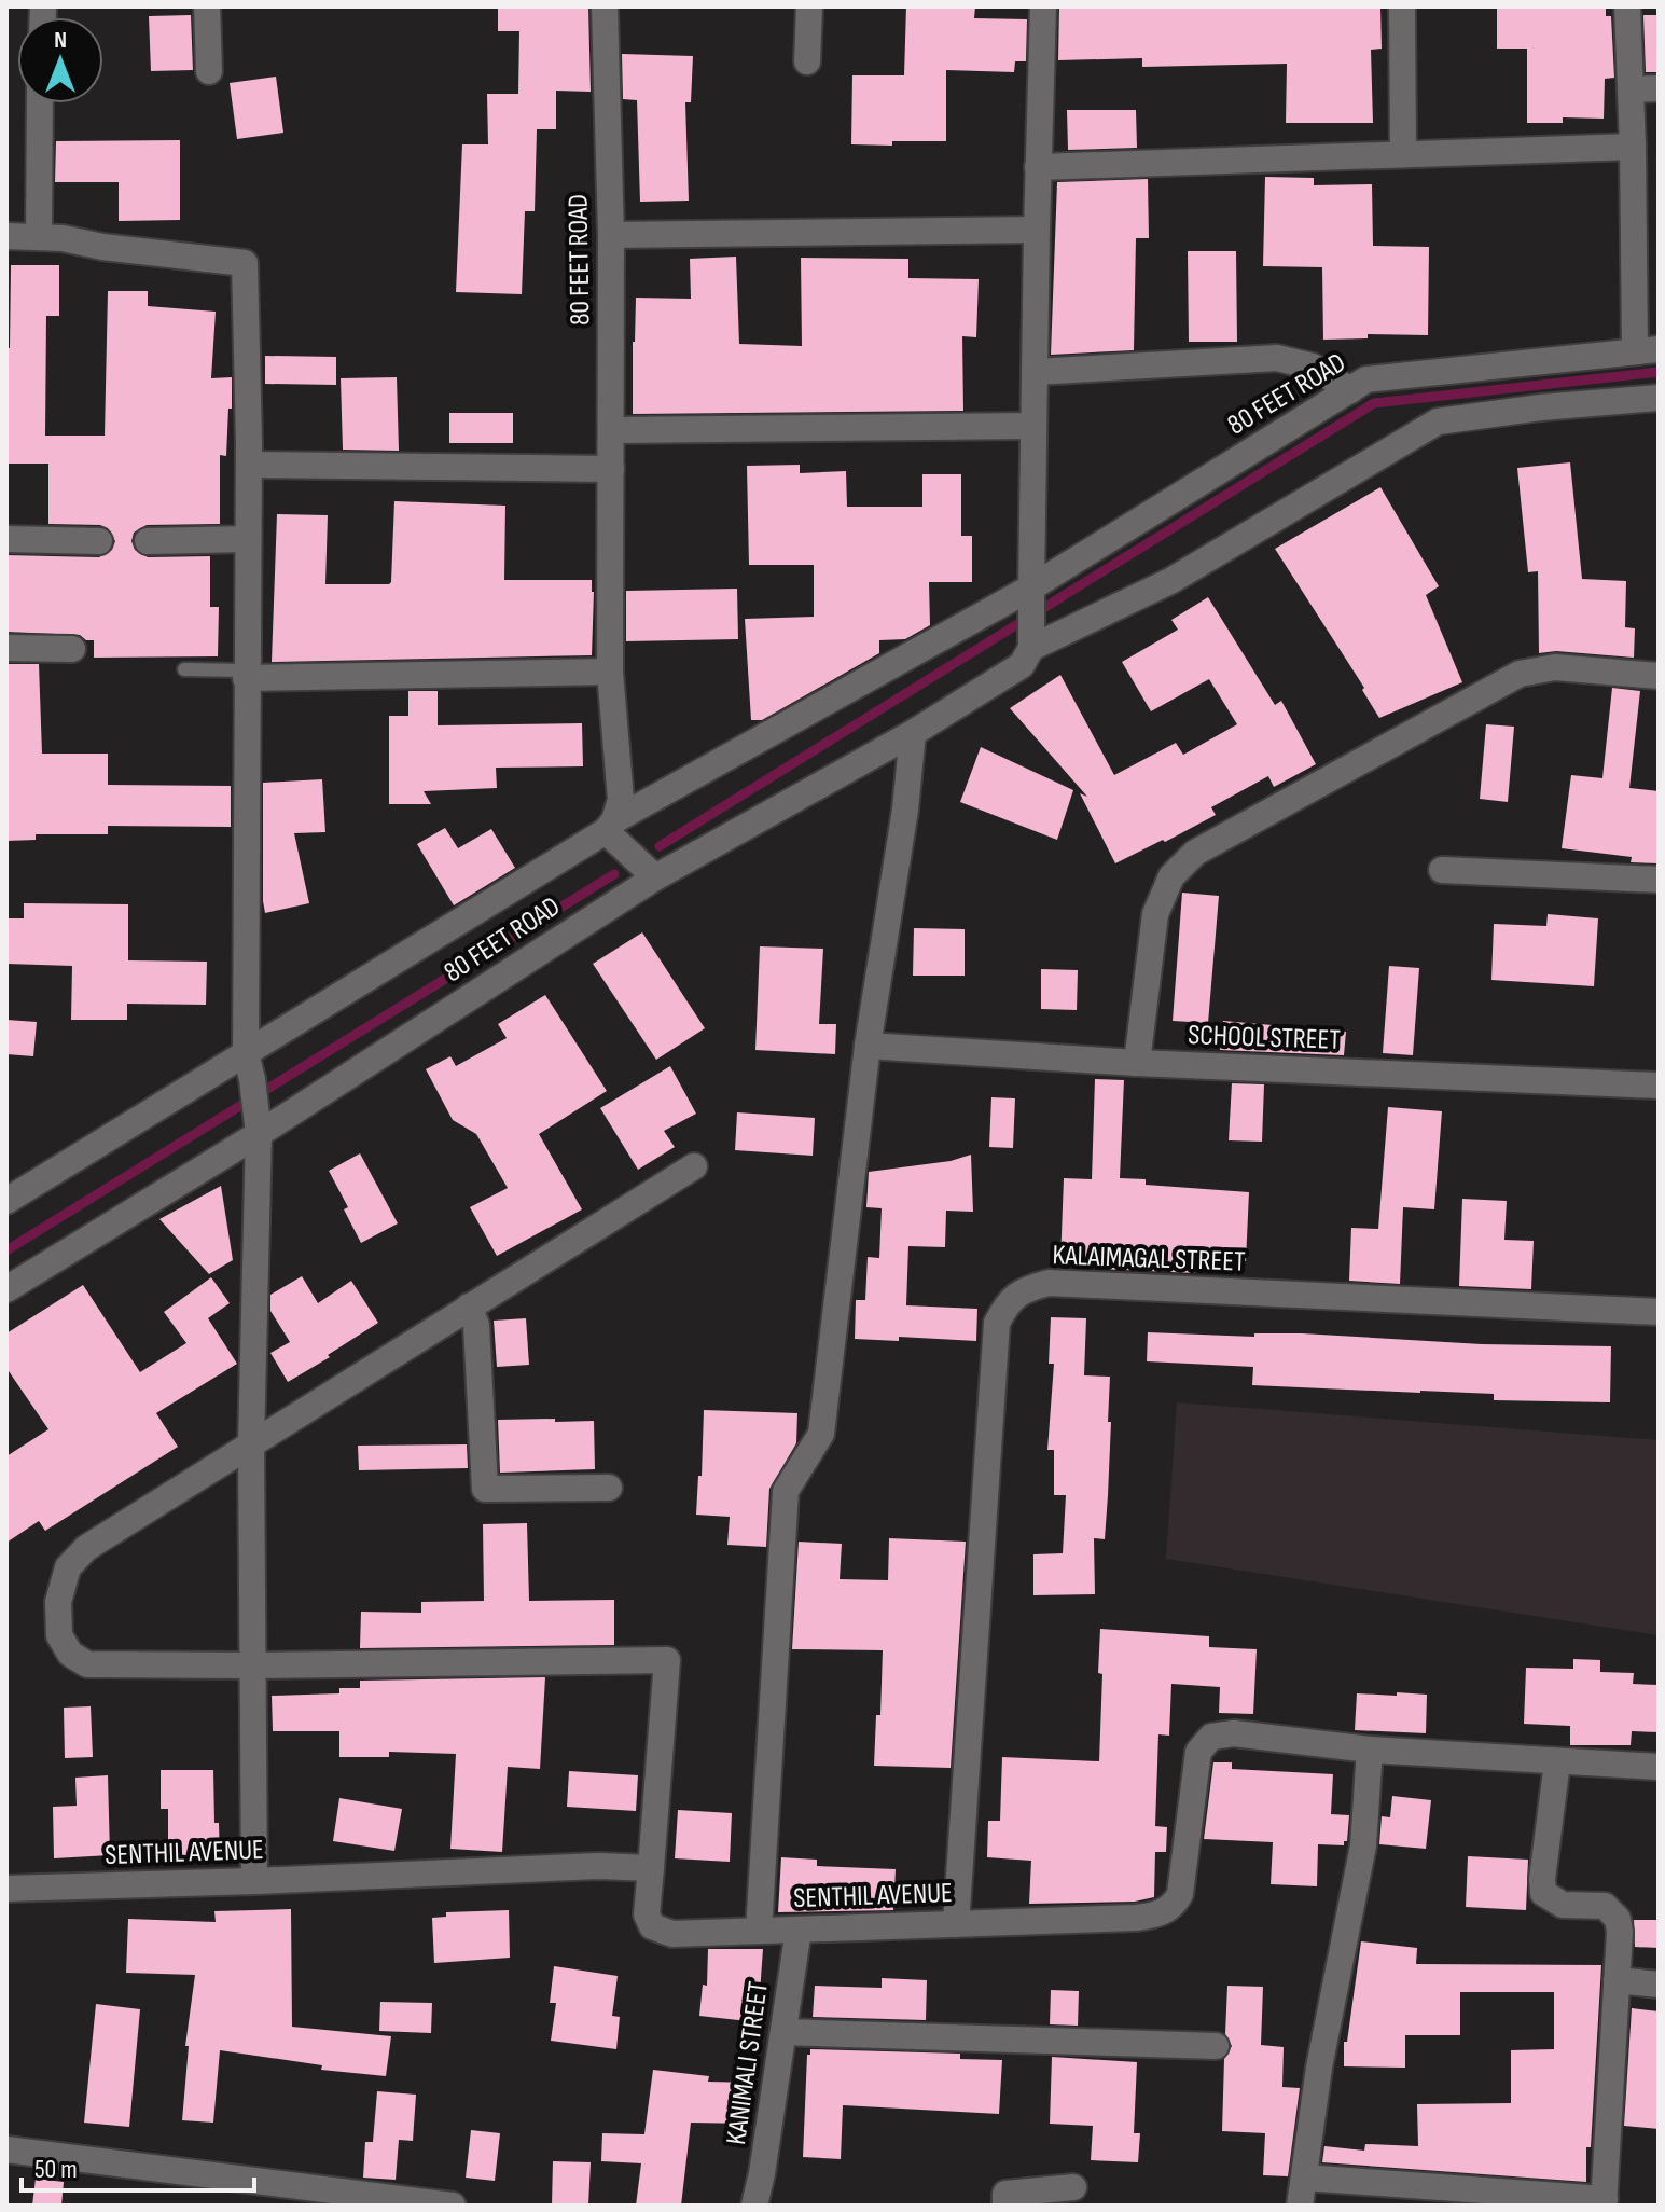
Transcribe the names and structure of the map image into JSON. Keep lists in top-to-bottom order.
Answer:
{
  "streets": {
    "street": [
      "80 FEET ROAD",
      "SCHOOL STREET",
      "KALAIMAGAL STREET",
      "SENTHIL AVENUE",
      "KANIMALI STREET"
    ]
  },
  "crossings": [
    ["KALAIMAGAL STREET", "SENTHIL AVENUE"],
    ["SENTHIL AVENUE", "KANIMALI STREET"]
  ],
  "scale_bar": "50 m",
  "north": "top"
}
